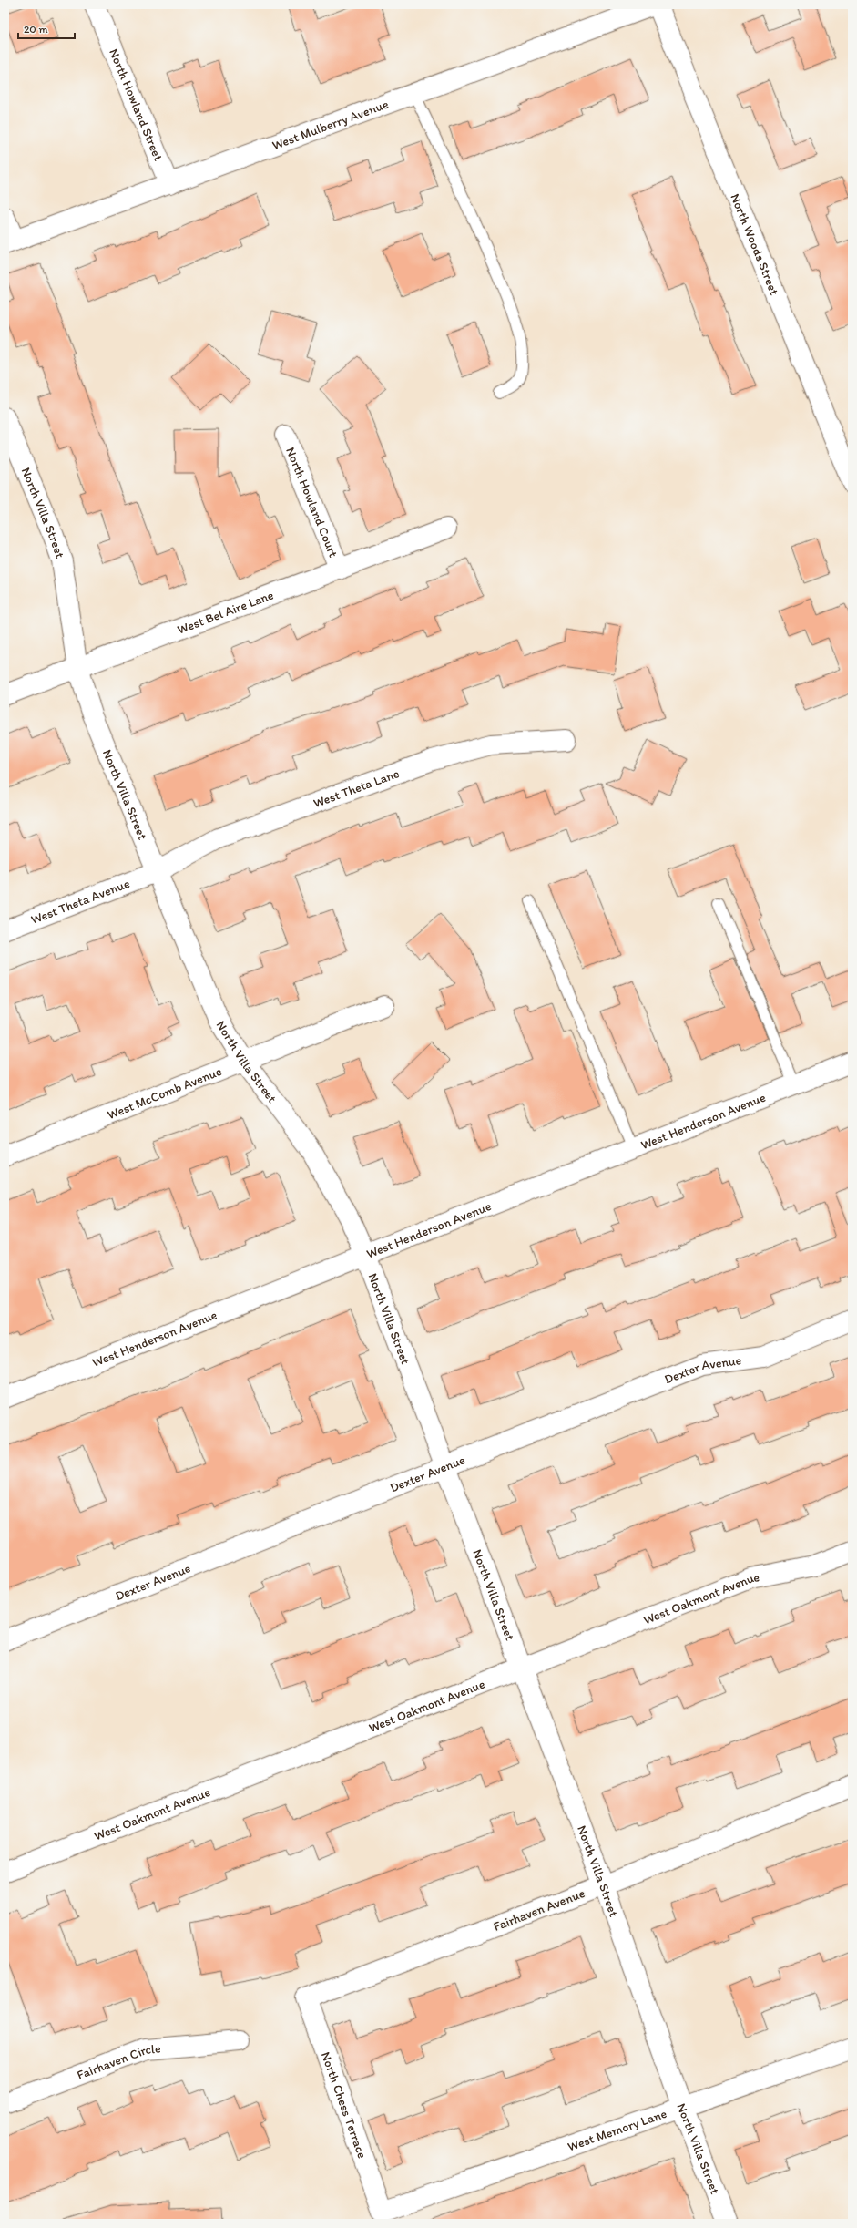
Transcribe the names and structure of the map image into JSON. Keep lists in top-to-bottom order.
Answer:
{
  "streets": {
    "street": [
      "North Howland Street",
      "West Mulberry Avenue",
      "North Woods Street",
      "North Howland Court",
      "North Villa Street",
      "West Bel Aire Lane",
      "West Theta Lane",
      "West Theta Avenue",
      "West McComb Avenue",
      "West Henderson Avenue",
      "Dexter Avenue",
      "West Oakmont Avenue",
      "Fairhaven Avenue",
      "Fairhaven Circle",
      "North Chess Terrace",
      "West Memory Lane"
    ]
  },
  "crossings": [
    ["North Howland Street", "West Mulberry Avenue"],
    ["West Mulberry Avenue", "North Woods Street"],
    ["North Howland Court", "West Bel Aire Lane"],
    ["North Villa Street", "West Bel Aire Lane"],
    ["North Villa Street", "West Theta Lane"],
    ["North Villa Street", "West Theta Avenue"],
    ["North Villa Street", "West McComb Avenue"],
    ["North Villa Street", "West Henderson Avenue"],
    ["North Villa Street", "Dexter Avenue"],
    ["North Villa Street", "West Oakmont Avenue"],
    ["North Villa Street", "Fairhaven Avenue"],
    ["North Villa Street", "West Memory Lane"],
    ["West Theta Lane", "West Theta Avenue"],
    ["Fairhaven Avenue", "North Chess Terrace"],
    ["North Chess Terrace", "West Memory Lane"]
  ],
  "scale_bar": "20 m"
}
